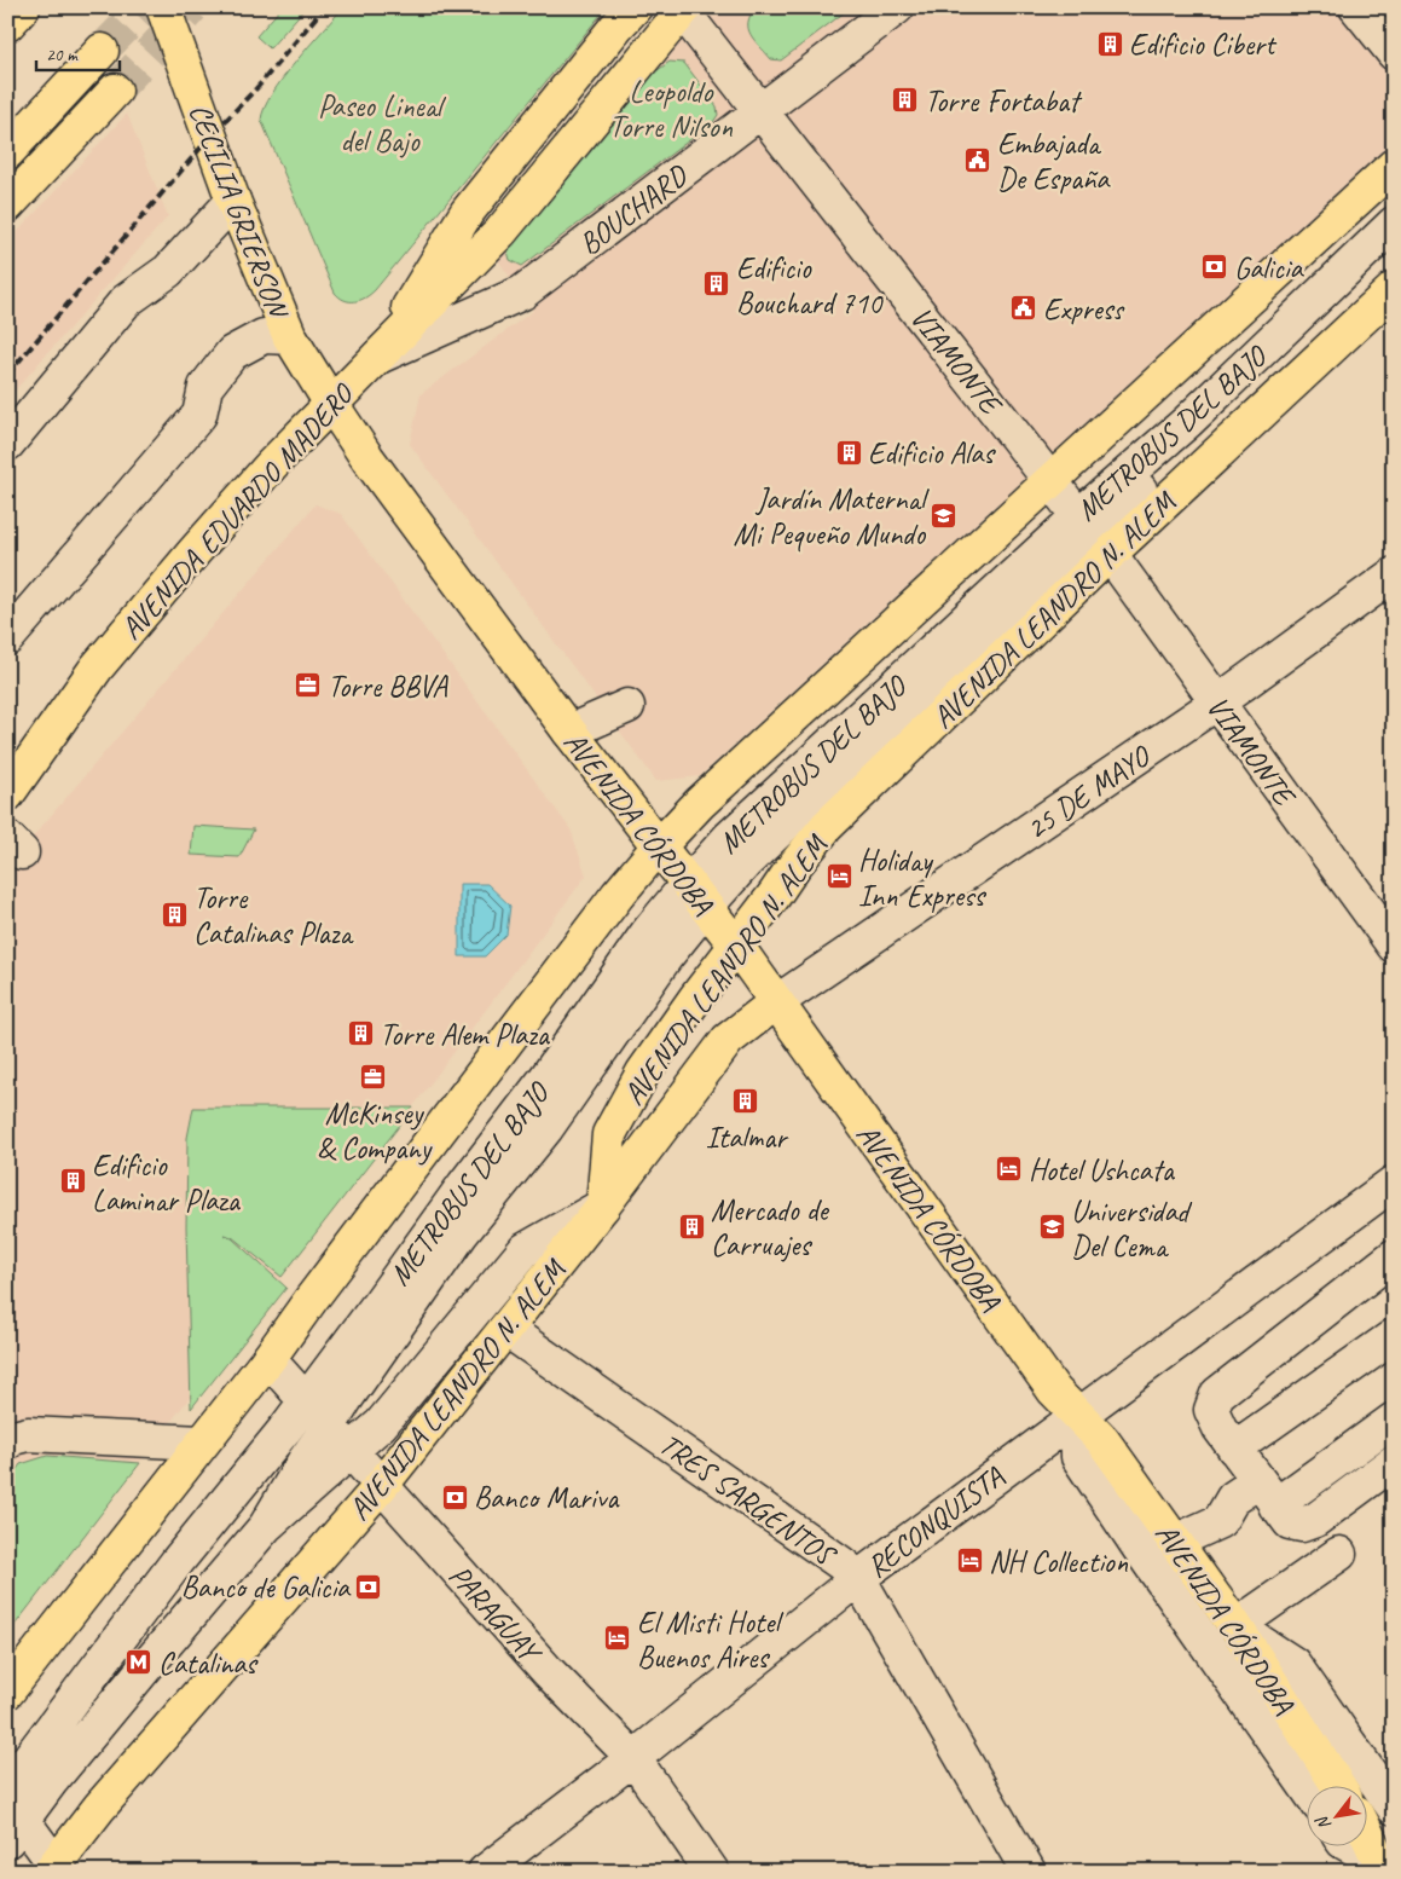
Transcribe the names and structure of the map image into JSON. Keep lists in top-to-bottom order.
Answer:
{
  "streets": {
    "main road": [
      "CECILIA GRIERSON",
      "AVENIDA EDUARDO MADERO",
      "AVENIDA LEANDRO N. ALEM",
      "AVENIDA CÓRDOBA"
    ],
    "street": [
      "BOUCHARD",
      "VIAMONTE",
      "METROBUS DEL BAJO",
      "25 DE MAYO",
      "TRES SARGENTOS",
      "RECONQUISTA",
      "PARAGUAY"
    ]
  },
  "crossings": [
    ["CECILIA GRIERSON", "AVENIDA EDUARDO MADERO"],
    ["CECILIA GRIERSON", "AVENIDA CÓRDOBA"],
    ["BOUCHARD", "VIAMONTE"],
    ["BOUCHARD", "AVENIDA EDUARDO MADERO"],
    ["VIAMONTE", "METROBUS DEL BAJO"],
    ["VIAMONTE", "AVENIDA EDUARDO MADERO"],
    ["VIAMONTE", "AVENIDA LEANDRO N. ALEM"],
    ["VIAMONTE", "25 DE MAYO"],
    ["METROBUS DEL BAJO", "AVENIDA LEANDRO N. ALEM"],
    ["METROBUS DEL BAJO", "AVENIDA CÓRDOBA"],
    ["METROBUS DEL BAJO", "PARAGUAY"],
    ["AVENIDA EDUARDO MADERO", "AVENIDA CÓRDOBA"],
    ["AVENIDA LEANDRO N. ALEM", "AVENIDA CÓRDOBA"],
    ["AVENIDA LEANDRO N. ALEM", "TRES SARGENTOS"],
    ["AVENIDA LEANDRO N. ALEM", "PARAGUAY"],
    ["25 DE MAYO", "AVENIDA CÓRDOBA"],
    ["AVENIDA CÓRDOBA", "RECONQUISTA"],
    ["TRES SARGENTOS", "RECONQUISTA"],
    ["RECONQUISTA", "PARAGUAY"]
  ],
  "parks": ["Leopoldo Torre Nilson", "Paseo Lineal del Bajo"],
  "places": {
    "building": [
      "Edificio Cibert",
      "Torre Fortabat",
      "Edificio Bouchard 710",
      "Edificio Alas",
      "Torre Catalinas Plaza",
      "Torre Alem Plaza",
      "Italmar",
      "Edificio Laminar Plaza",
      "Mercado de Carruajes"
    ],
    "public building": ["Embajada De España", "Express"],
    "bank": ["Galicia", "Banco Mariva", "Banco de Galicia"],
    "school or university": ["Jardín Maternal Mi Pequeño Mundo", "Universidad Del Cema"],
    "office": ["Torre BBVA", "McKinsey & Company"],
    "hotel": [
      "Holiday Inn Express",
      "Hotel Ushcata",
      "NH Collection",
      "El Misti Hotel Buenos Aires"
    ],
    "metro station": ["Catalinas"]
  },
  "scale_bar": "20 m",
  "north": "bottom left"
}
